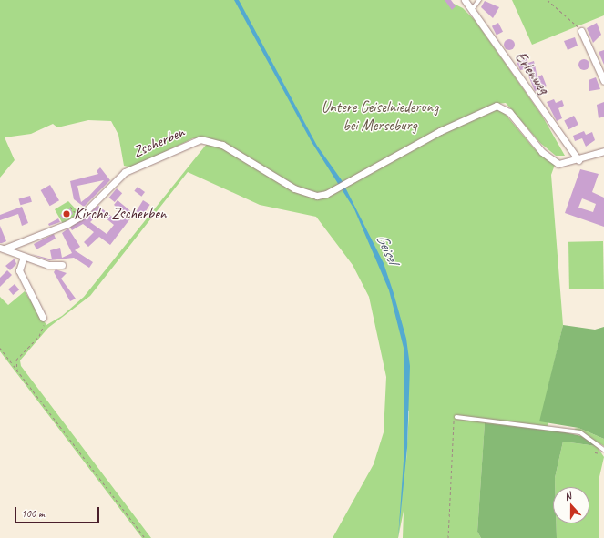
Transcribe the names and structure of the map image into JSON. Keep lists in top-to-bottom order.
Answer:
{
  "streets": {
    "street": ["Erlenweg", "Zscherben"]
  },
  "crossings": [
    ["Erlenweg", "Zscherben"]
  ],
  "water": ["Geisel"],
  "parks": ["Untere Geiselniederung bei Merseburg"],
  "places": ["Kirche Zscherben"],
  "scale_bar": "100 m",
  "north": "top"
}
